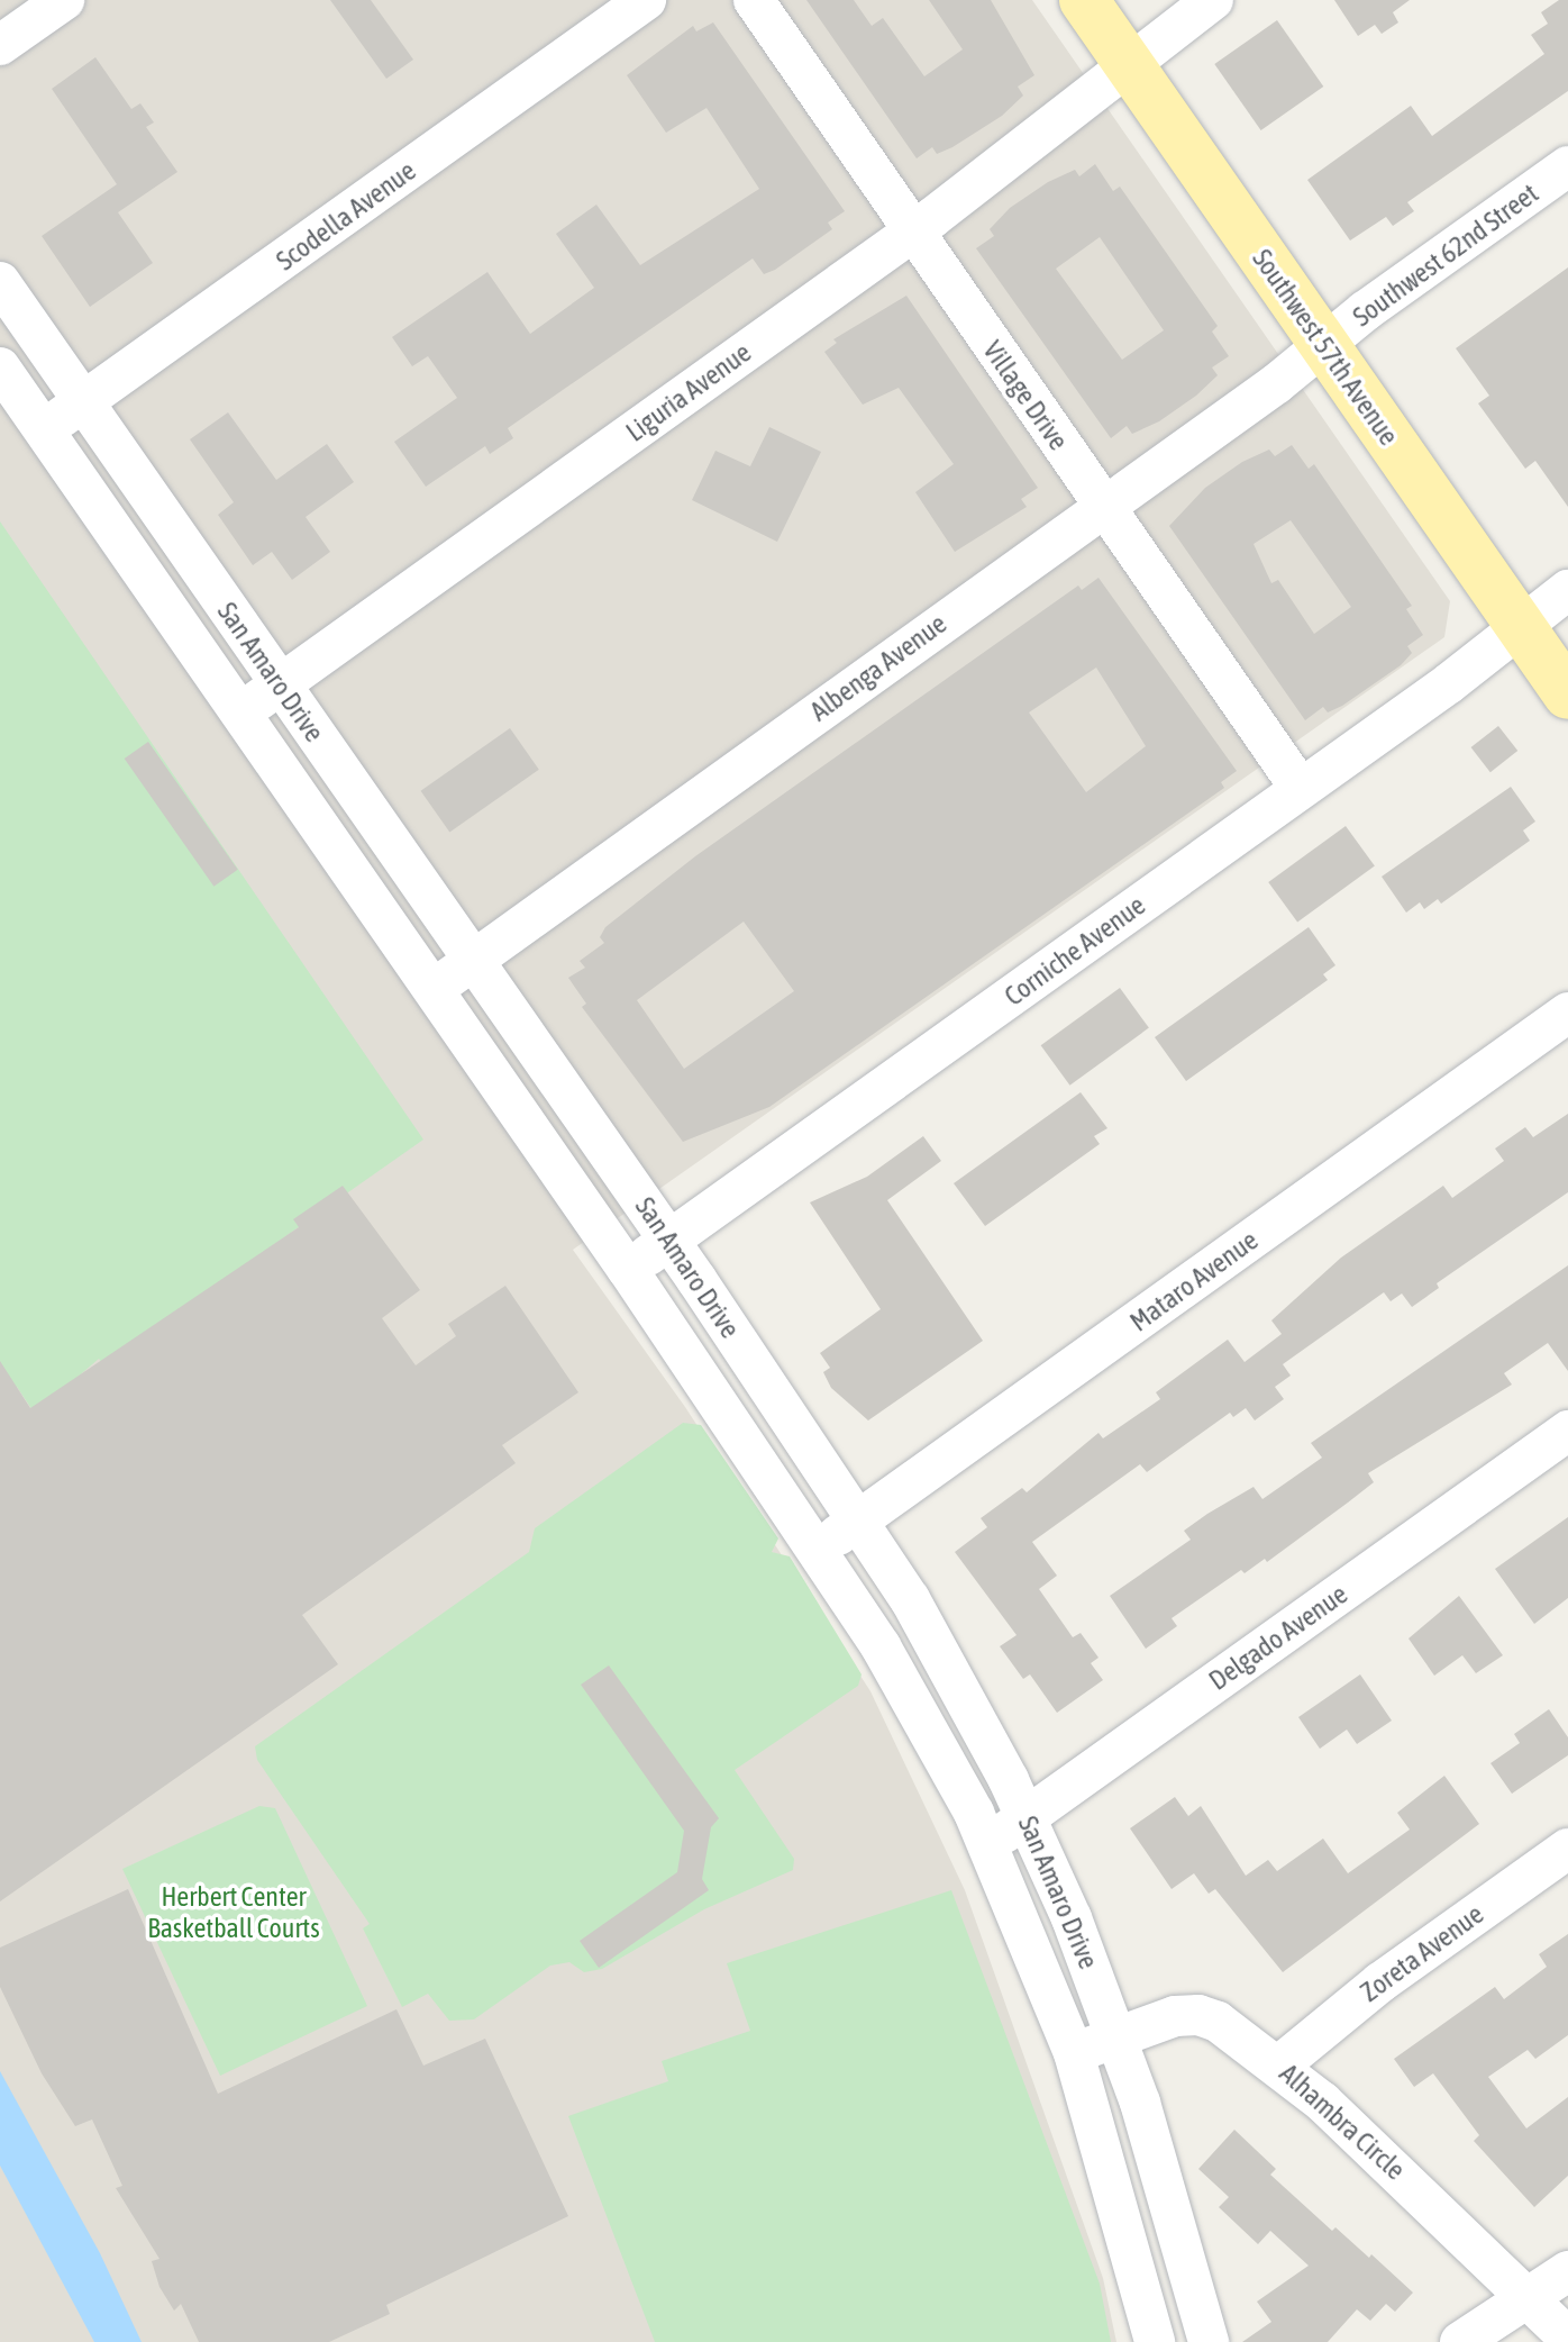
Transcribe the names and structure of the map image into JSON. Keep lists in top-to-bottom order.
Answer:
{
  "streets": {
    "main road": ["Southwest 57th Avenue"],
    "street": [
      "Scodella Avenue",
      "Southwest 62nd Street",
      "Liguria Avenue",
      "Village Drive",
      "Albenga Avenue",
      "San Amaro Drive",
      "Corniche Avenue",
      "Mataro Avenue",
      "Delgado Avenue",
      "Zoreta Avenue",
      "Alhambra Circle"
    ]
  },
  "crossings": [
    ["Scodella Avenue", "San Amaro Drive"],
    ["Southwest 62nd Street", "Southwest 57th Avenue"],
    ["Southwest 62nd Street", "Albenga Avenue"],
    ["Southwest 57th Avenue", "Liguria Avenue"],
    ["Southwest 57th Avenue", "Albenga Avenue"],
    ["Southwest 57th Avenue", "Corniche Avenue"],
    ["Liguria Avenue", "Village Drive"],
    ["Liguria Avenue", "San Amaro Drive"],
    ["Village Drive", "Albenga Avenue"],
    ["Village Drive", "Corniche Avenue"],
    ["Albenga Avenue", "San Amaro Drive"],
    ["San Amaro Drive", "Corniche Avenue"],
    ["San Amaro Drive", "Mataro Avenue"],
    ["San Amaro Drive", "Delgado Avenue"],
    ["San Amaro Drive", "Alhambra Circle"],
    ["Zoreta Avenue", "Alhambra Circle"]
  ],
  "parks": ["Herbert Center Basketball Courts"]
}
